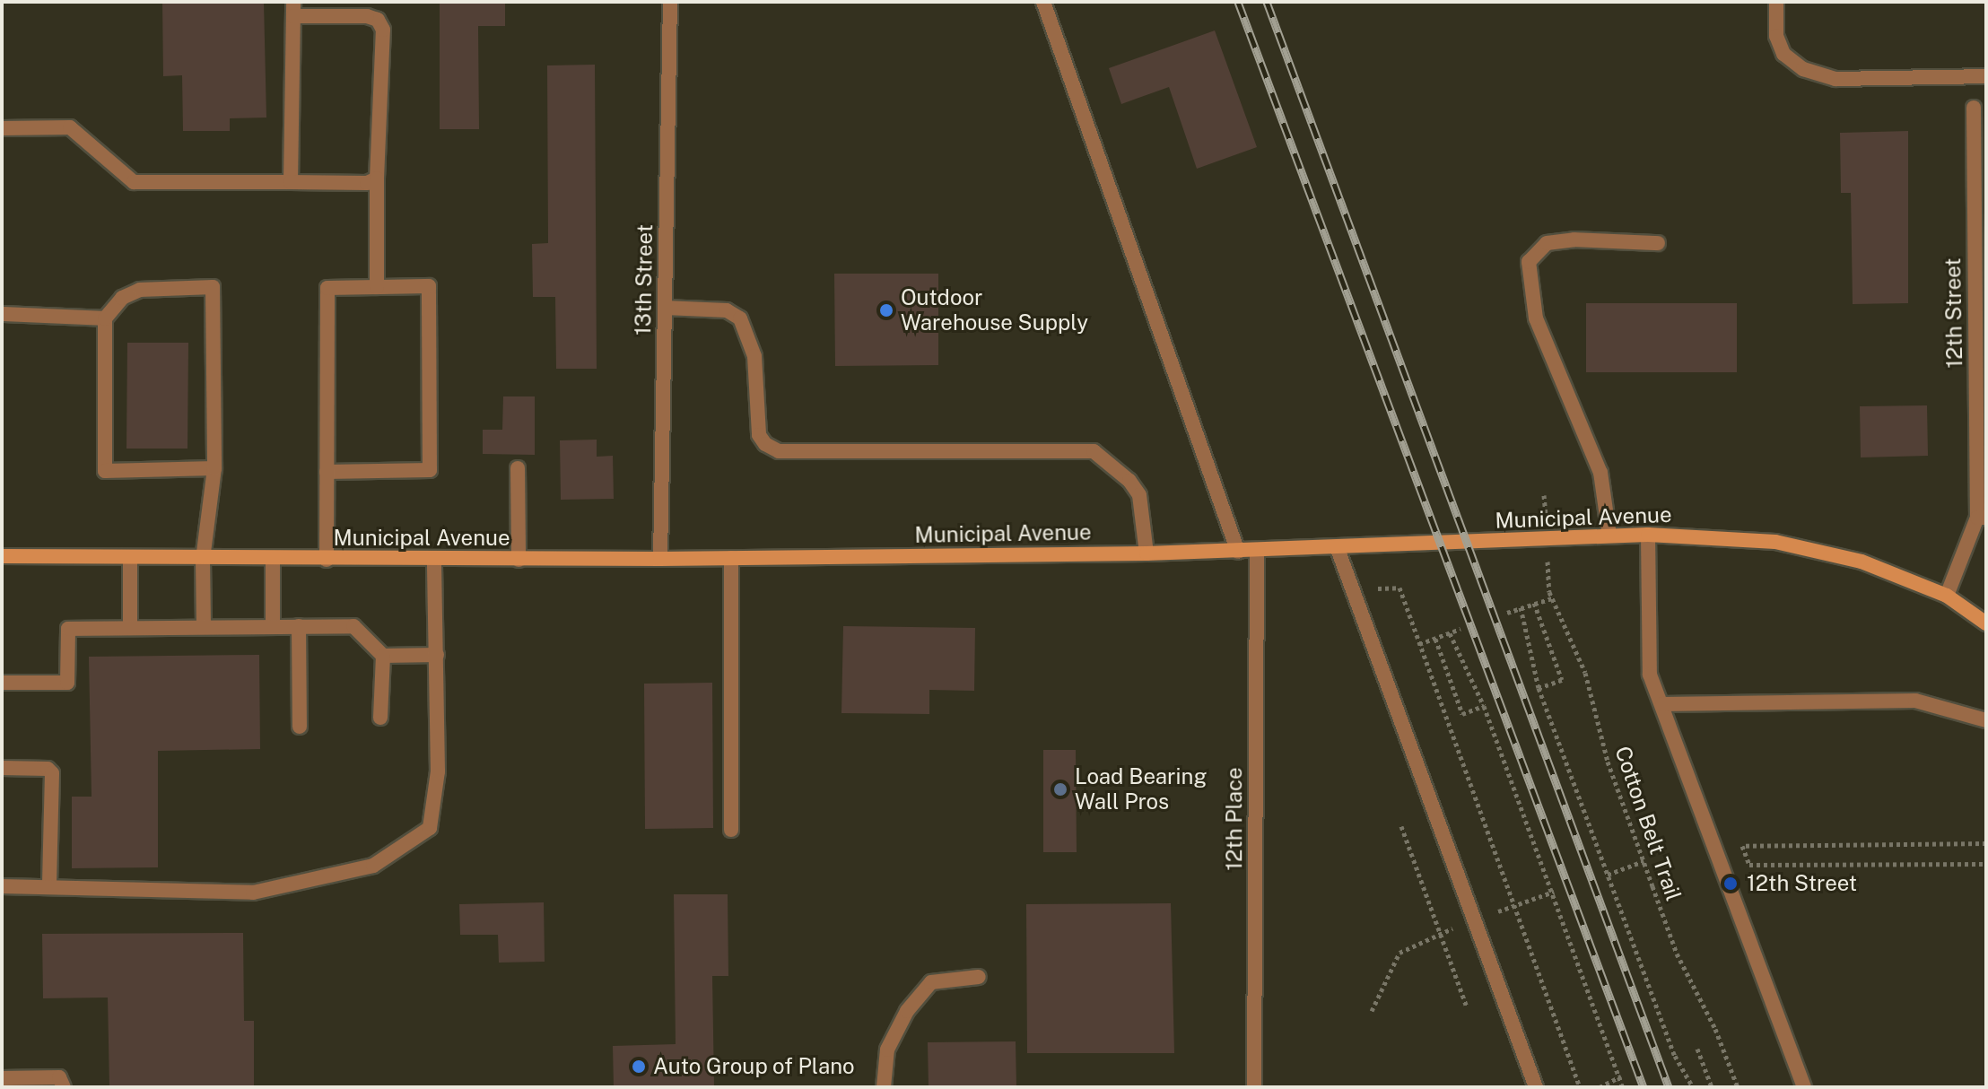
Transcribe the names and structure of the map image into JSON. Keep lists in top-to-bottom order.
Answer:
{
  "streets": {
    "main road": ["Municipal Avenue"],
    "street": ["13th Street", "12th Street", "12th Place"],
    "path": ["Cotton Belt Trail"]
  },
  "crossings": [
    ["13th Street", "Municipal Avenue"],
    ["Municipal Avenue", "12th Place"]
  ],
  "places": [
    "Outdoor Warehouse Supply",
    "Load Bearing Wall Pros",
    "12th Street",
    "Auto Group of Plano"
  ]
}
